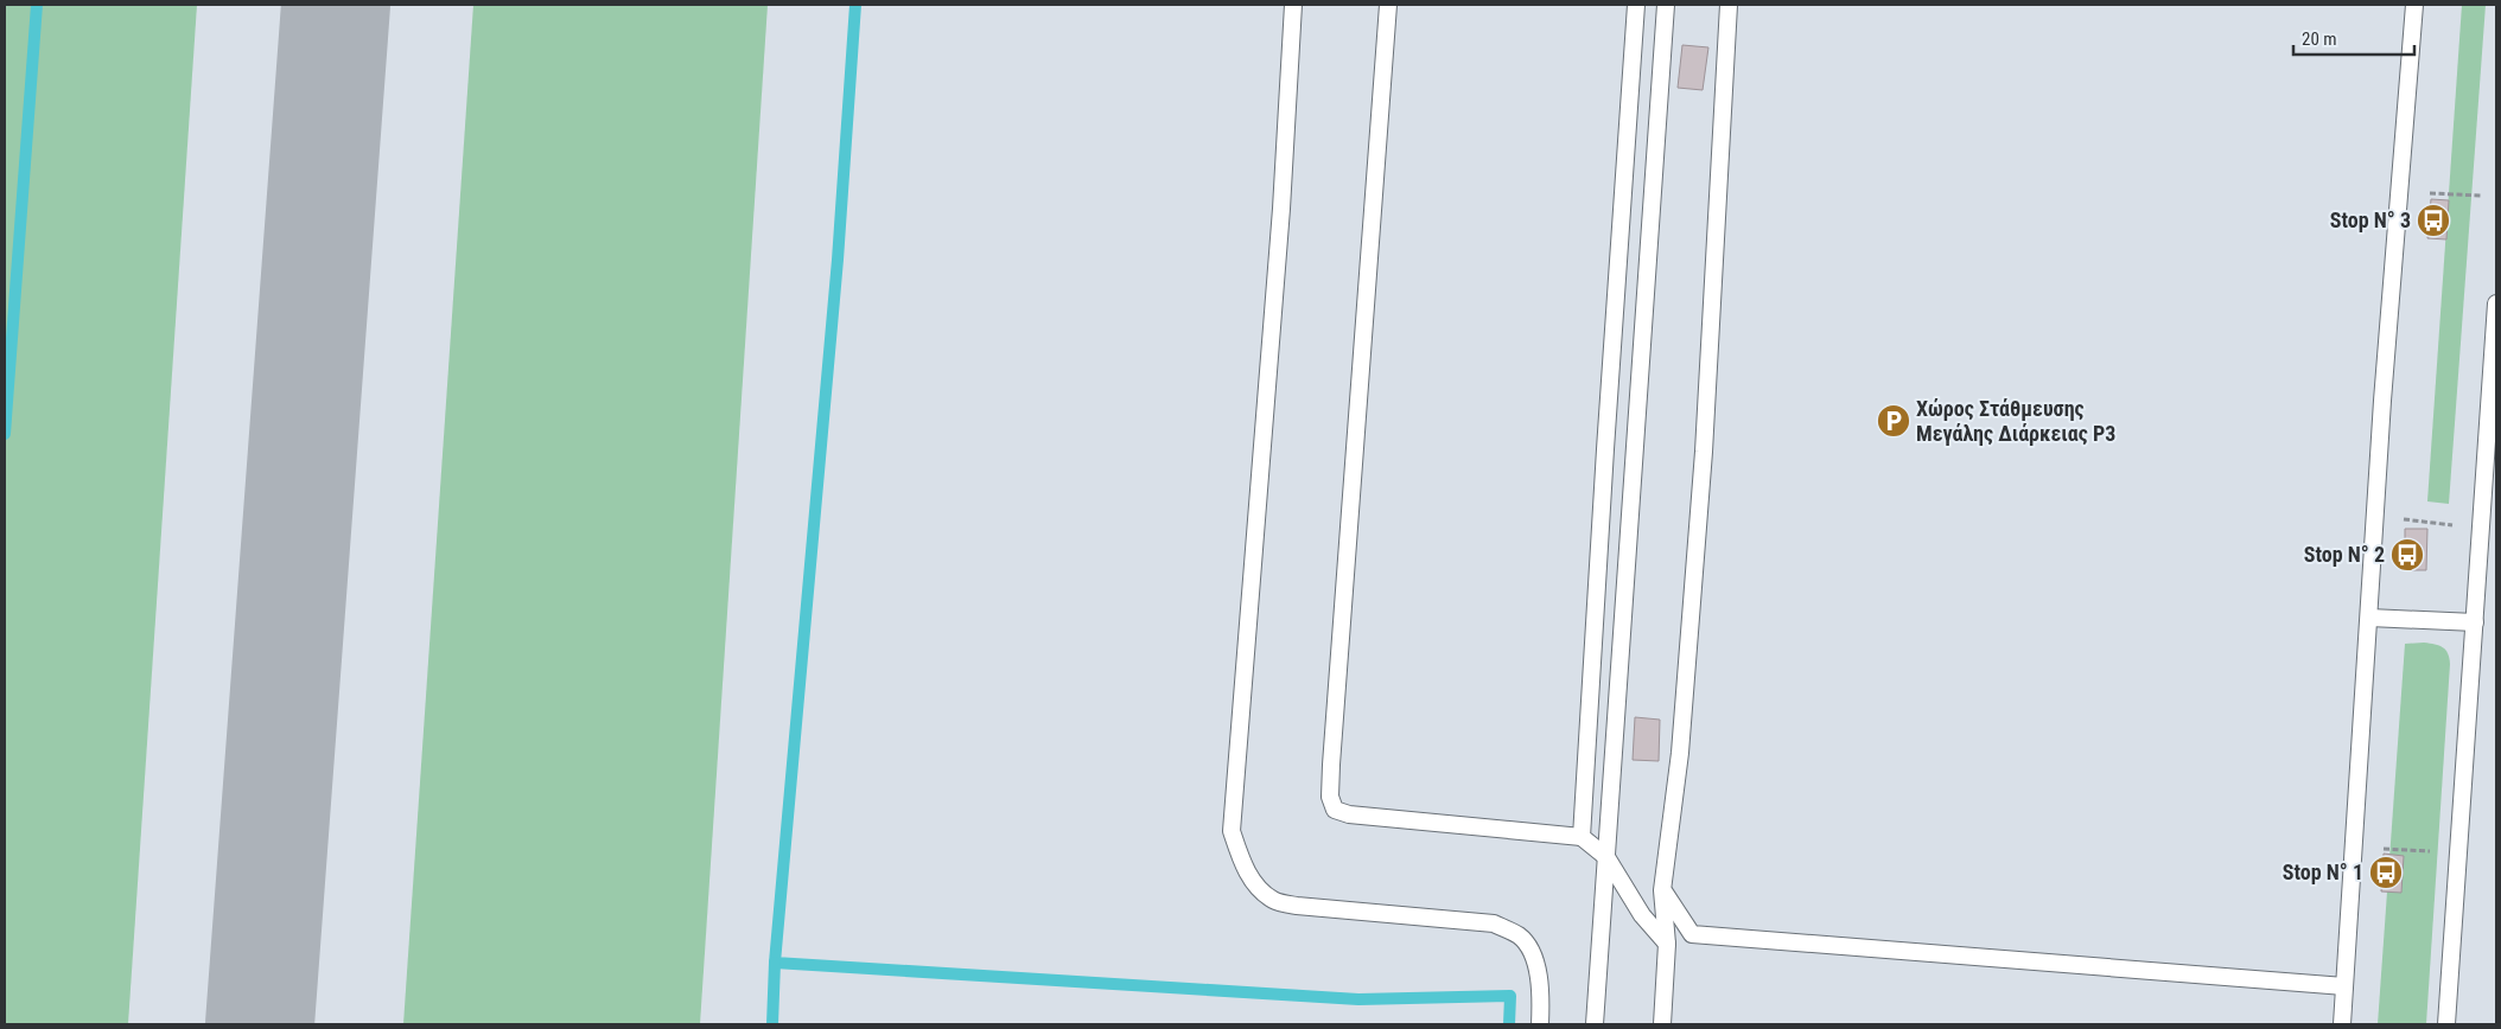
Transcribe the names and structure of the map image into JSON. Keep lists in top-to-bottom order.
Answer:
{
  "places": {
    "bus stop": ["Stop N° 3", "Stop N° 2", "Stop N° 1"],
    "parking": ["Χώρος Στάθμευσης Μεγάλης Διάρκειας P3"]
  },
  "scale_bar": "20 m"
}
